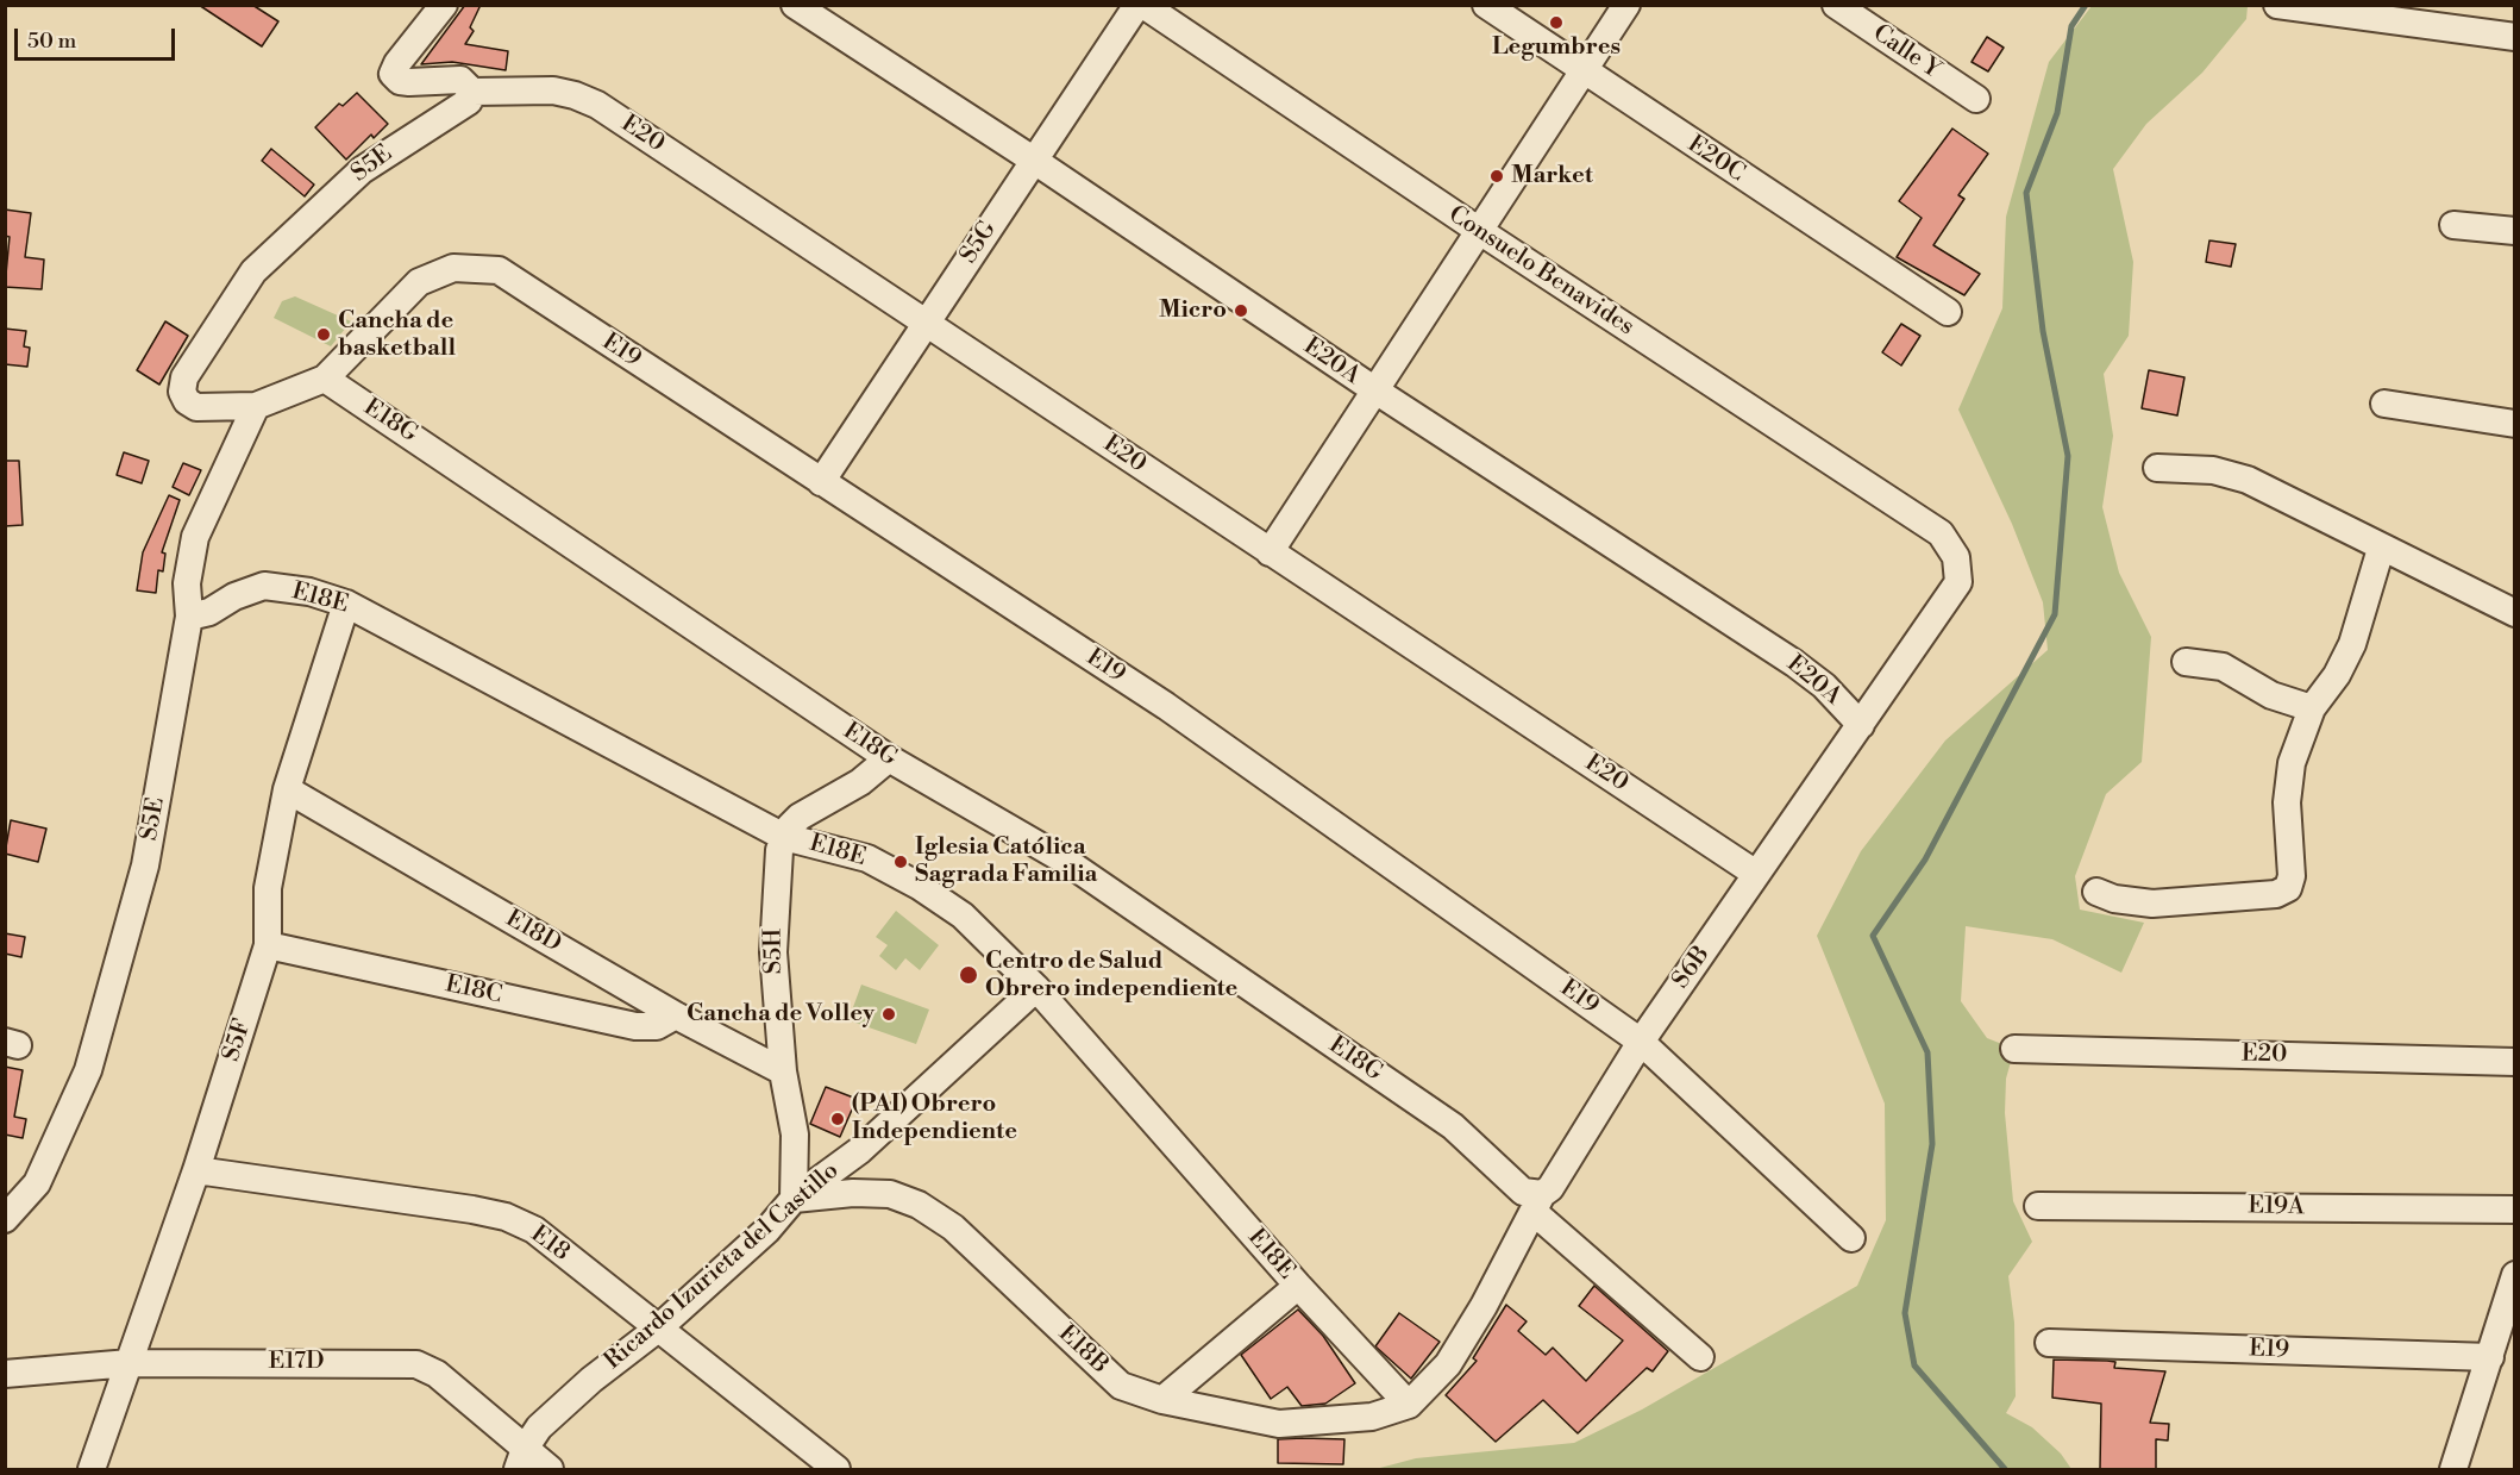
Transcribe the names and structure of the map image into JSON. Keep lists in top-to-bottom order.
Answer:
{
  "streets": {
    "street": [
      "Calle Y",
      "E20",
      "E20C",
      "S5E",
      "S5G",
      "Consuelo Benavides",
      "E19",
      "E20A",
      "E18G",
      "E18E",
      "E18D",
      "S5H",
      "S6B",
      "E18C",
      "S5F",
      "E19A",
      "E18",
      "Ricardo Izurieta del Castillo",
      "E18B",
      "E17D"
    ]
  },
  "crossings": [
    ["E20", "S5E"],
    ["E20", "S5G"],
    ["E20", "S6B"],
    ["S5E", "E18E"],
    ["S5G", "E19"],
    ["S5G", "E20A"],
    ["Consuelo Benavides", "S6B"],
    ["E19", "E18G"],
    ["E19", "S6B"],
    ["E20A", "S6B"],
    ["E18G", "S6B"],
    ["E18E", "S5H"],
    ["E18E", "S6B"],
    ["E18E", "S5F"],
    ["E18E", "Ricardo Izurieta del Castillo"],
    ["E18E", "E18B"],
    ["E18D", "S5H"],
    ["E18D", "E18C"],
    ["E18D", "S5F"],
    ["S5H", "Ricardo Izurieta del Castillo"],
    ["S5H", "E18B"],
    ["S6B", "E18B"],
    ["E18C", "S5F"],
    ["S5F", "E18"],
    ["S5F", "E17D"],
    ["E18", "Ricardo Izurieta del Castillo"],
    ["Ricardo Izurieta del Castillo", "E18B"],
    ["Ricardo Izurieta del Castillo", "E17D"]
  ],
  "places": [
    "Legumbres",
    "Market",
    "Micro",
    "Cancha de basketball",
    "Iglesia Católica Sagrada Familia",
    "Centro de Salud Obrero independiente",
    "Cancha de Volley",
    "(PAI) Obrero Independiente"
  ],
  "scale_bar": "50 m"
}
